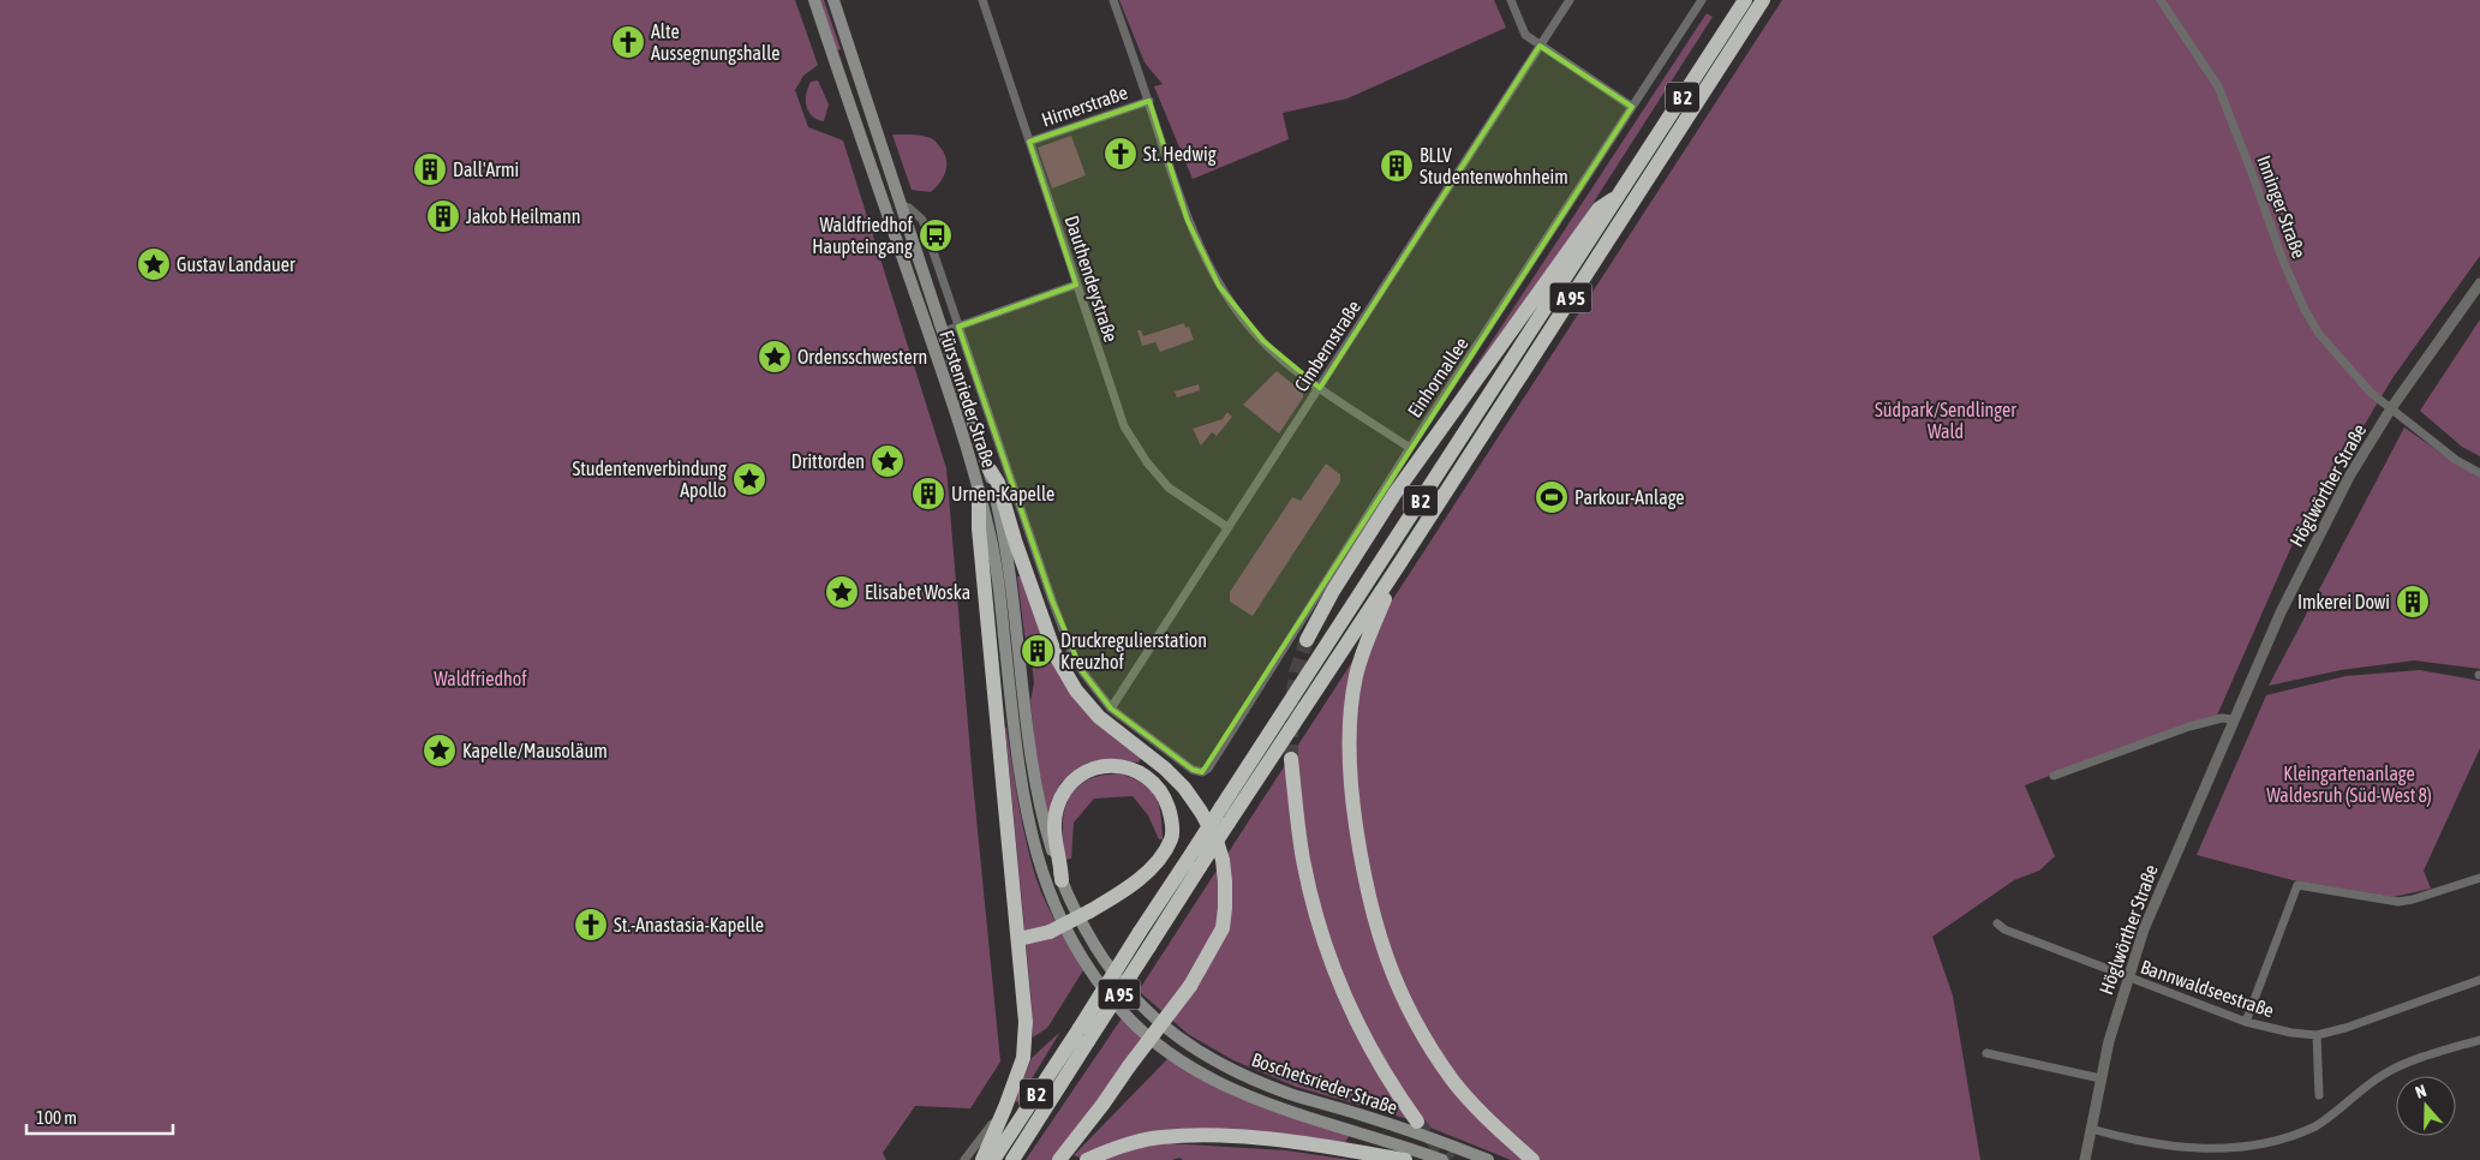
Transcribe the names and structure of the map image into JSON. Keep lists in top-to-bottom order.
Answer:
{
  "streets": {
    "highway": ["B 2", "A 95"],
    "main road": ["Fürstenrieder Straße", "Boschetsrieder Straße"],
    "street": [
      "Hirnerstraße",
      "Inninger Straße",
      "Dauthendeystraße",
      "Cimbernstraße",
      "Einhornallee",
      "Höglwörther Straße",
      "Bannwaldseestraße"
    ]
  },
  "crossings": [
    ["B 2", "A 95"],
    ["Hirnerstraße", "Dauthendeystraße"],
    ["Inninger Straße", "Höglwörther Straße"],
    ["Dauthendeystraße", "Cimbernstraße"],
    ["Cimbernstraße", "Fürstenrieder Straße"],
    ["Einhornallee", "Fürstenrieder Straße"],
    ["Fürstenrieder Straße", "Boschetsrieder Straße"],
    ["Höglwörther Straße", "Bannwaldseestraße"]
  ],
  "parks": ["Südpark/Sendlinger Wald", "Waldfriedhof", "Kleingartenanlage Waldesruh (Süd-West 8)"],
  "places": {
    "church": ["Alte Aussegnungshalle", "St. Hedwig", "St.-Anastasia-Kapelle"],
    "building": [
      "BLLV Studentenwohnheim",
      "Dall'Armi",
      "Jakob Heilmann",
      "Urnen-Kapelle",
      "Imkerei Dowi",
      "Druckregulierstation Kreuzhof"
    ],
    "bus stop": ["Waldfriedhof Haupteingang"],
    "place": [
      "Gustav Landauer",
      "Ordensschwestern",
      "Drittorden",
      "Studentenverbindung Apollo",
      "Elisabet Woska",
      "Kapelle/Mausoläum"
    ],
    "sports": ["Parkour-Anlage"]
  },
  "scale_bar": "100 m",
  "north": "top"
}
